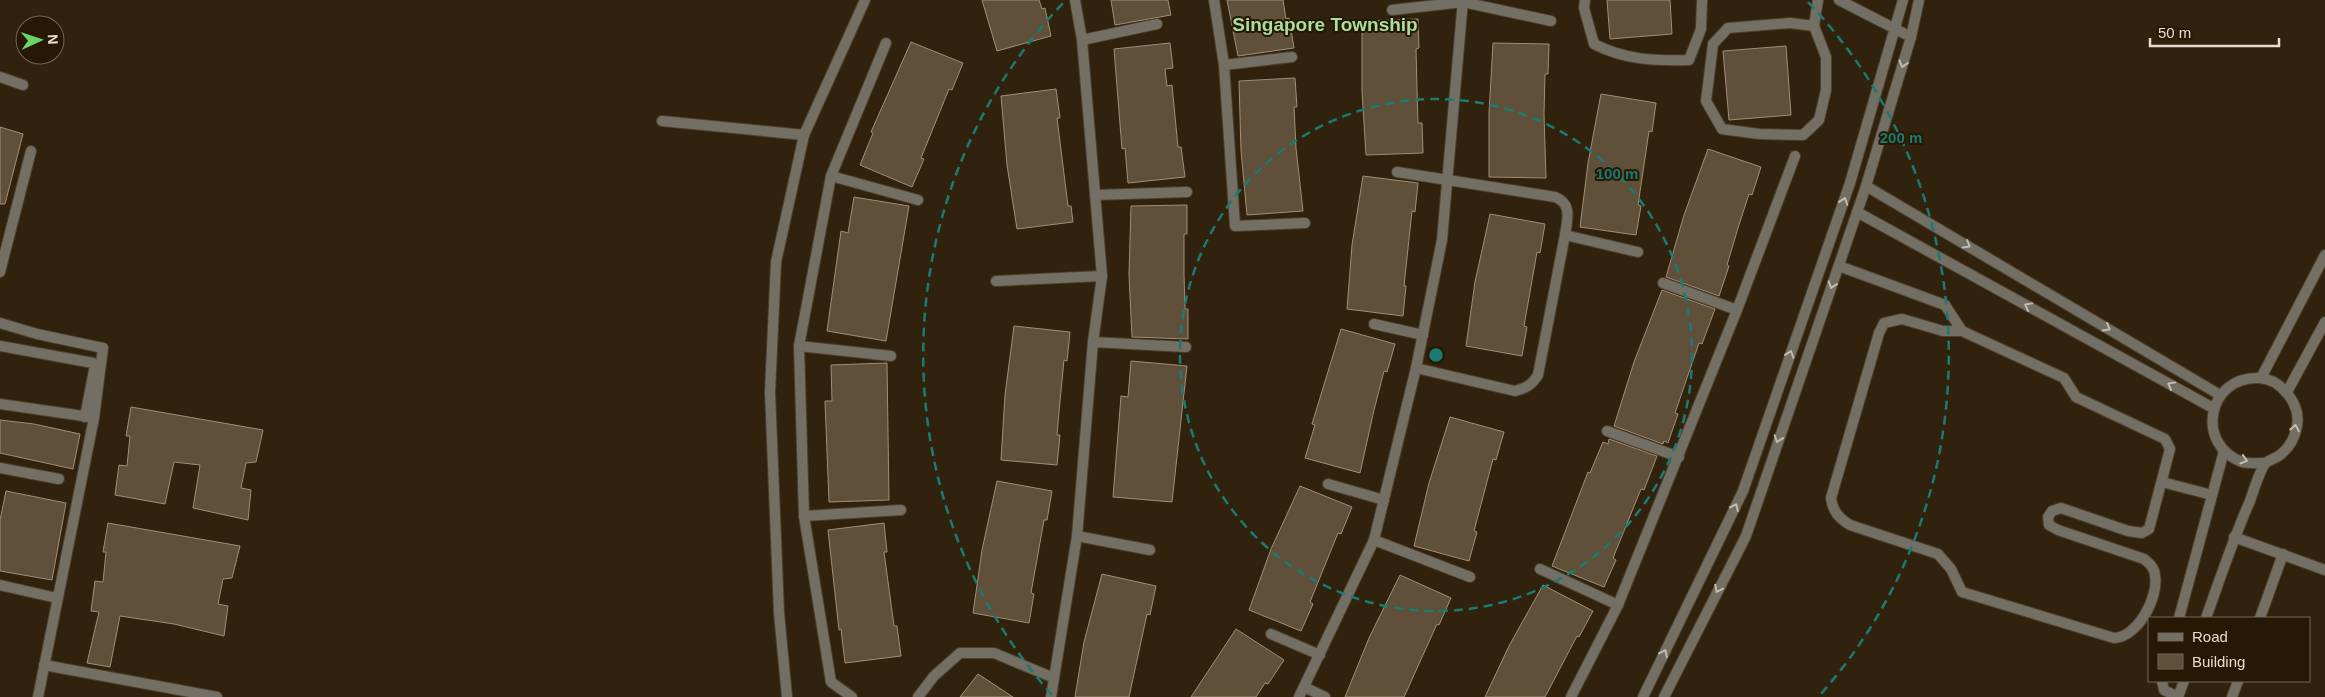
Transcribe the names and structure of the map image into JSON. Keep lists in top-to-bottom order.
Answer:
{
  "districts": ["Singapore Township"],
  "legend": ["Road", "Building"],
  "scale_bar": "50 m",
  "north": "right",
  "rings": ["200 m", "100 m"]
}
